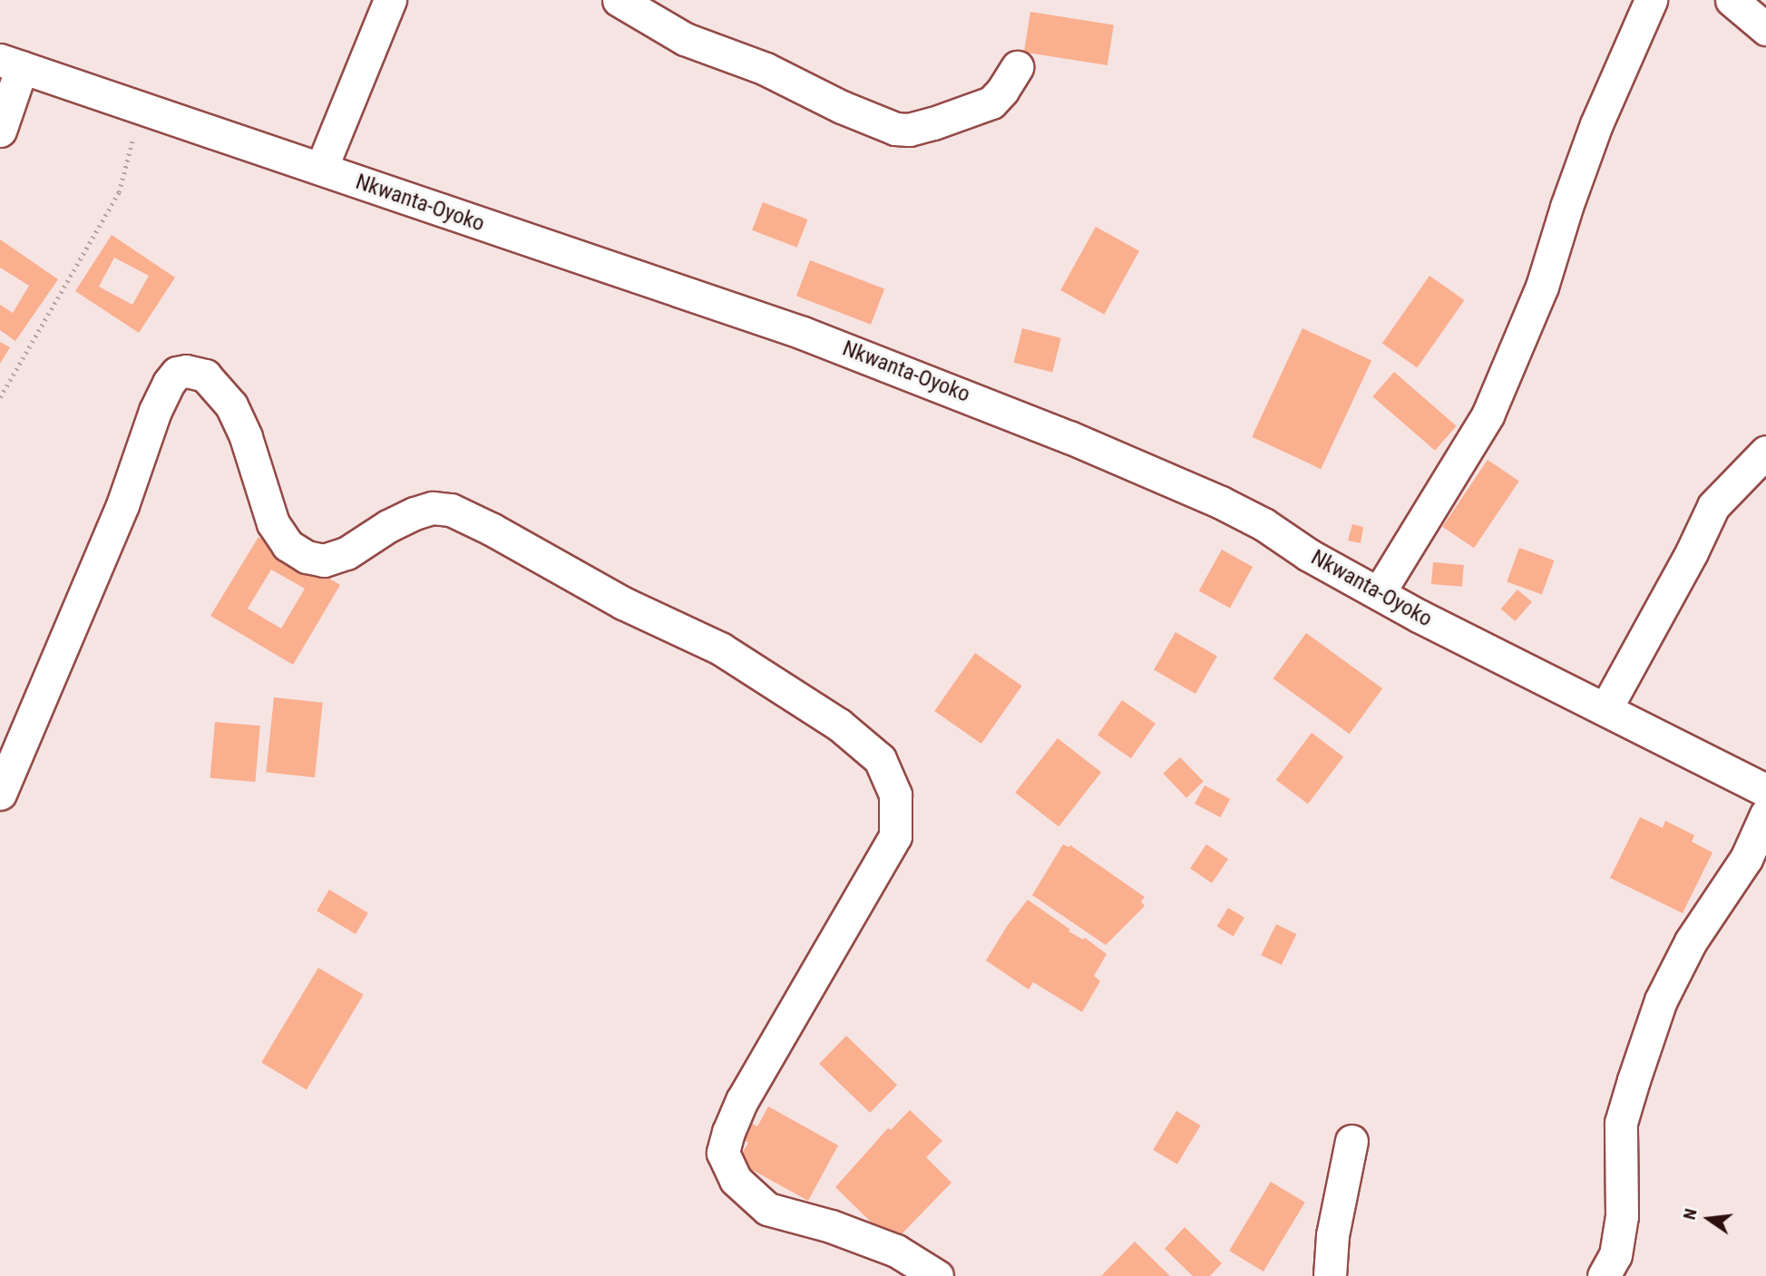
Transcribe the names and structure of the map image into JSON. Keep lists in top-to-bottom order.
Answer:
{
  "streets": {
    "street": ["Nkwanta-Oyoko"]
  },
  "north": "left"
}
